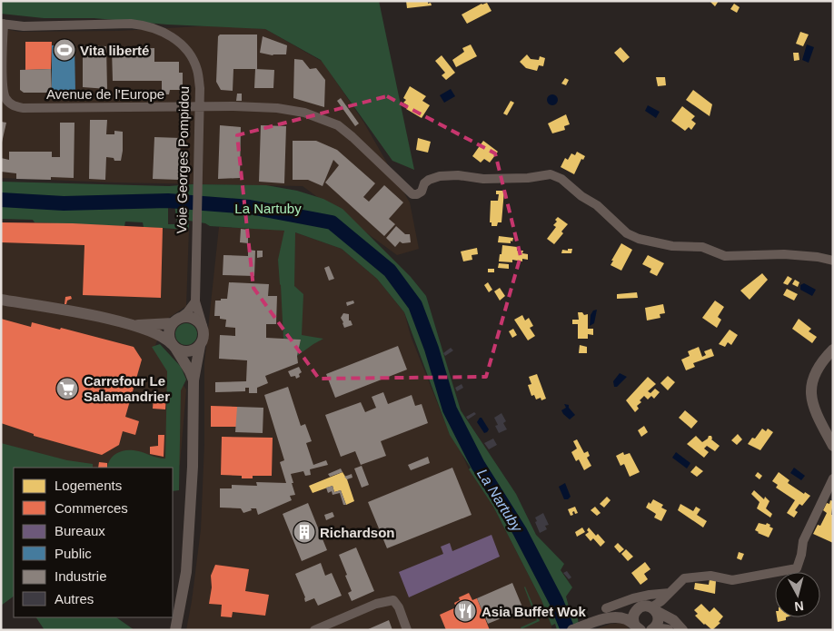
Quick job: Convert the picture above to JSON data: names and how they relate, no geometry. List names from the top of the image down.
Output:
{
  "streets": {
    "street": ["Avenue de l'Europe", "Voie Georges Pompidou"]
  },
  "crossings": [
    ["Avenue de l'Europe", "Voie Georges Pompidou"]
  ],
  "water": ["La Nartuby"],
  "parks": ["La Nartuby"],
  "places": {
    "sports": ["Vita liberté"],
    "supermarket": ["Carrefour Le Salamandrier"],
    "building": ["Richardson"],
    "restaurant": ["Asia Buffet Wok"]
  },
  "legend": [
    "Logements",
    "Commerces",
    "Bureaux",
    "Public",
    "Industrie",
    "Autres"
  ],
  "north": "bottom"
}
